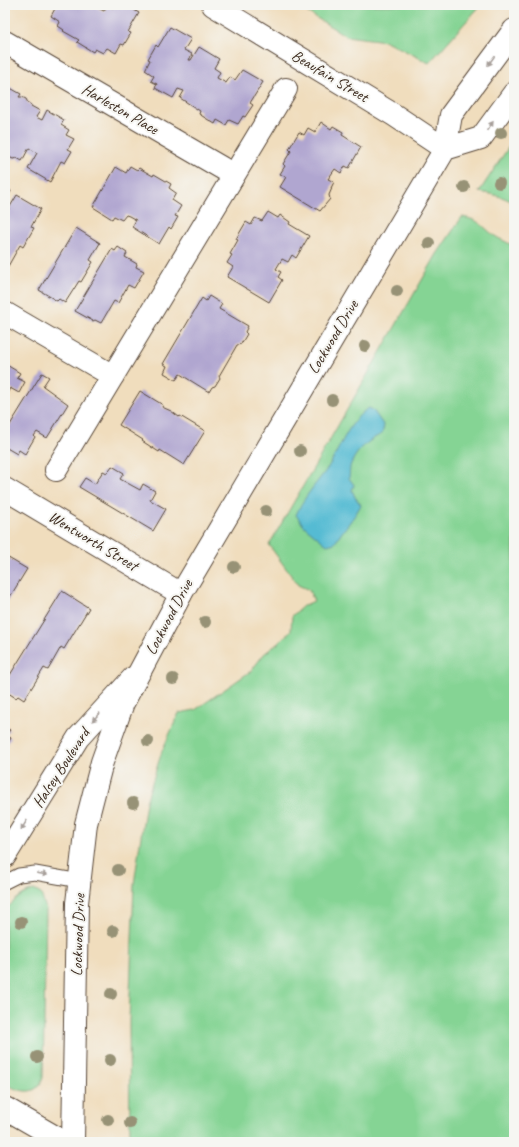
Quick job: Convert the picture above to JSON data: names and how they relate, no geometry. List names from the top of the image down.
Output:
{
  "streets": {
    "street": [
      "Beaufain Street",
      "Harleston Place",
      "Lockwood Drive",
      "Wentworth Street",
      "Halsey Boulevard"
    ]
  },
  "crossings": [
    ["Beaufain Street", "Lockwood Drive"],
    ["Lockwood Drive", "Wentworth Street"],
    ["Lockwood Drive", "Halsey Boulevard"]
  ],
  "one_way": ["Halsey Boulevard"]
}
